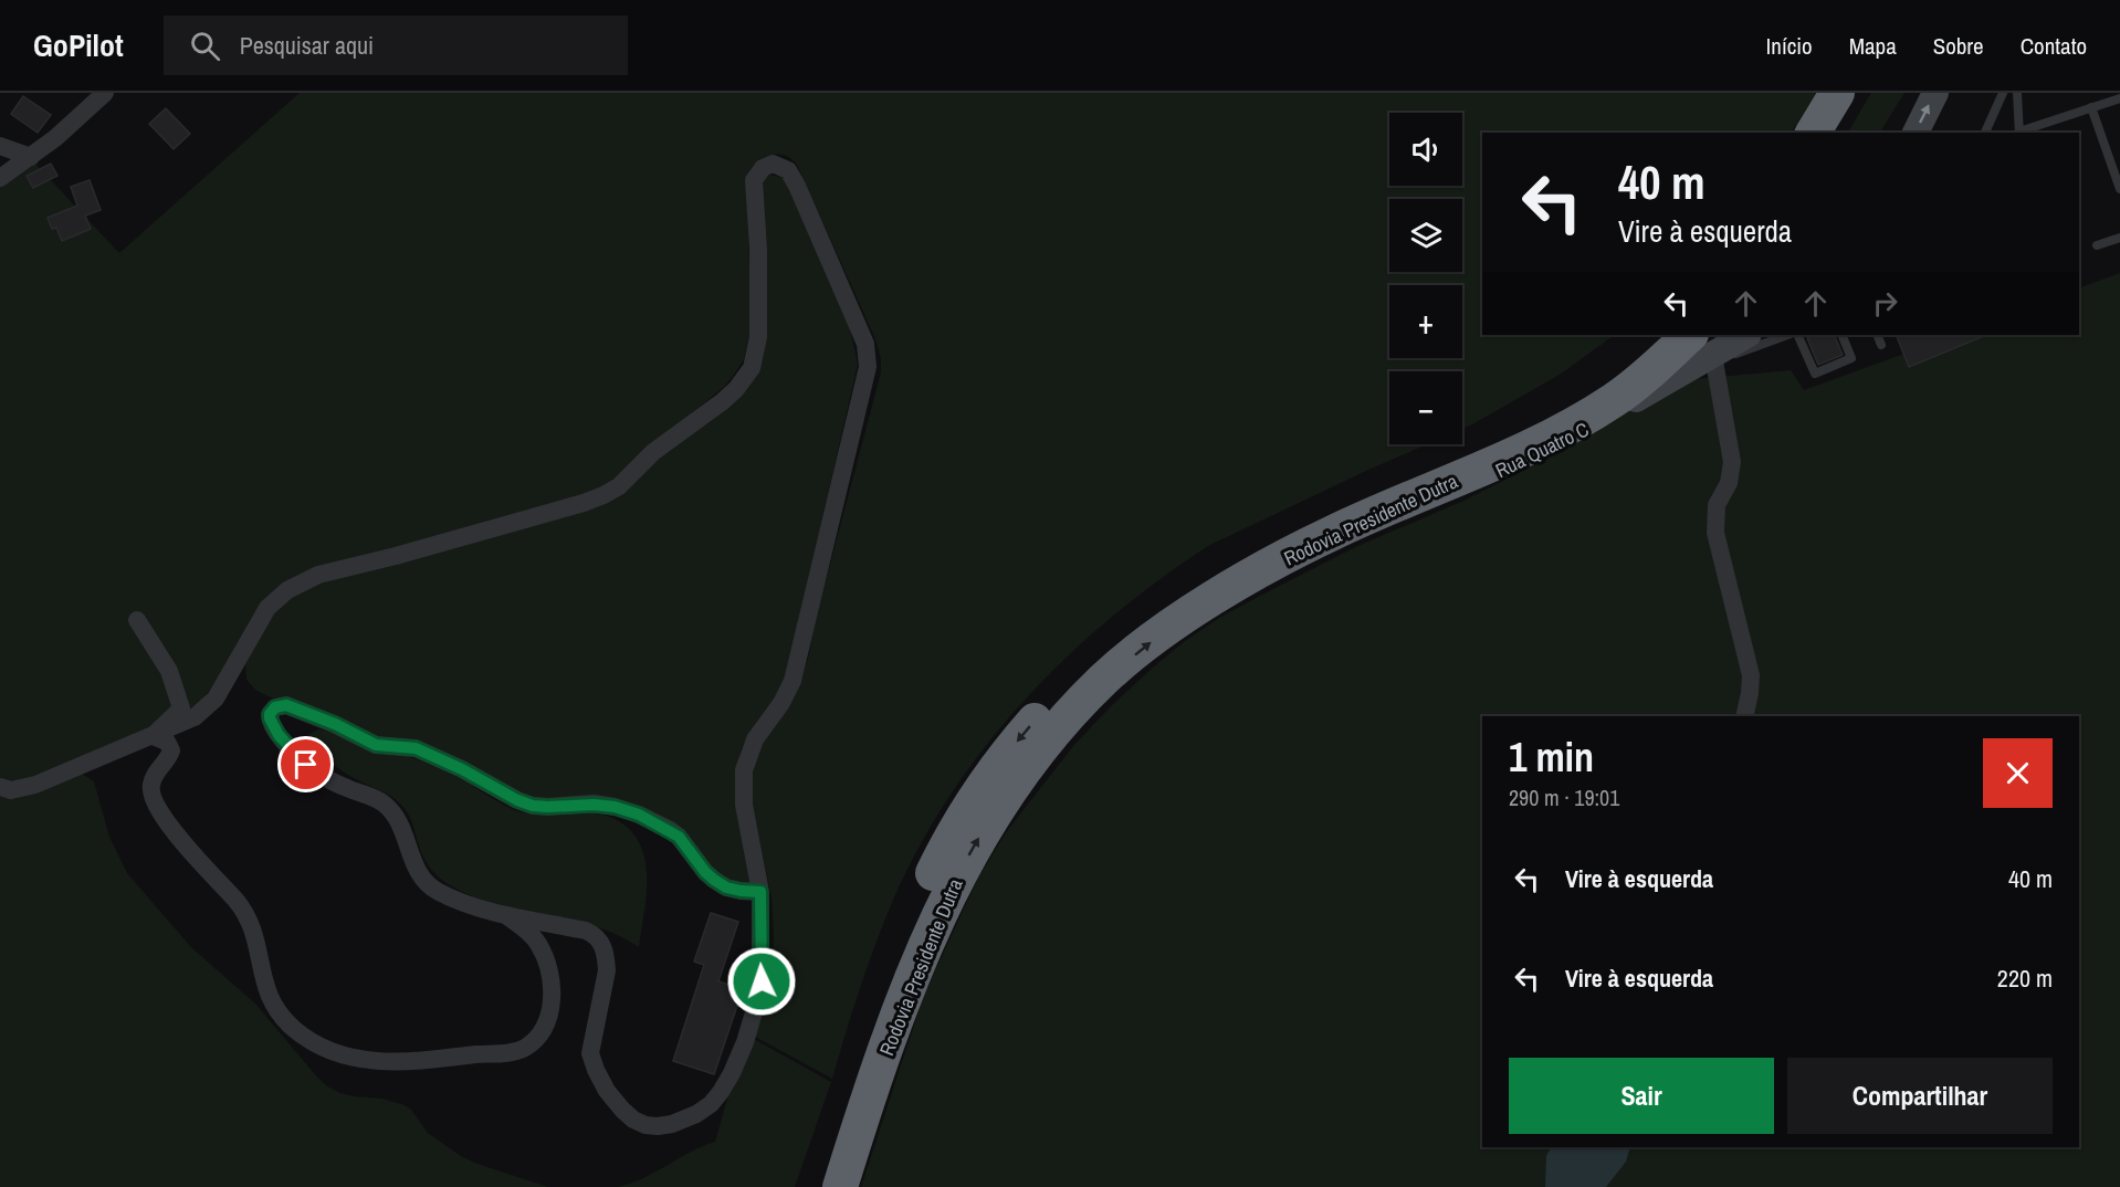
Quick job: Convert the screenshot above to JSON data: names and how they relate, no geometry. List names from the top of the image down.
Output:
{
  "streets": {
    "highway": ["Rodovia Presidente Dutra"],
    "street": ["Rua Quatro C"]
  },
  "crossings": [
    ["Rua Quatro C", "Rodovia Presidente Dutra"]
  ],
  "page": {
    "header": "GoPilot",
    "search": "Pesquisar aqui",
    "nav": [
      "Início",
      "Mapa",
      "Sobre",
      "Contato"
    ],
    "map_buttons": ["+", "−"],
    "turn": ["40 m", "Vire à esquerda"],
    "heading": ["1 min", "290 m · 19:01"],
    "list": [
      {
        "name": "Vire à esquerda",
        "value": "40 m"
      },
      {
        "name": "Vire à esquerda",
        "value": "220 m"
      }
    ],
    "buttons": ["Sair", "Compartilhar"]
  }
}
